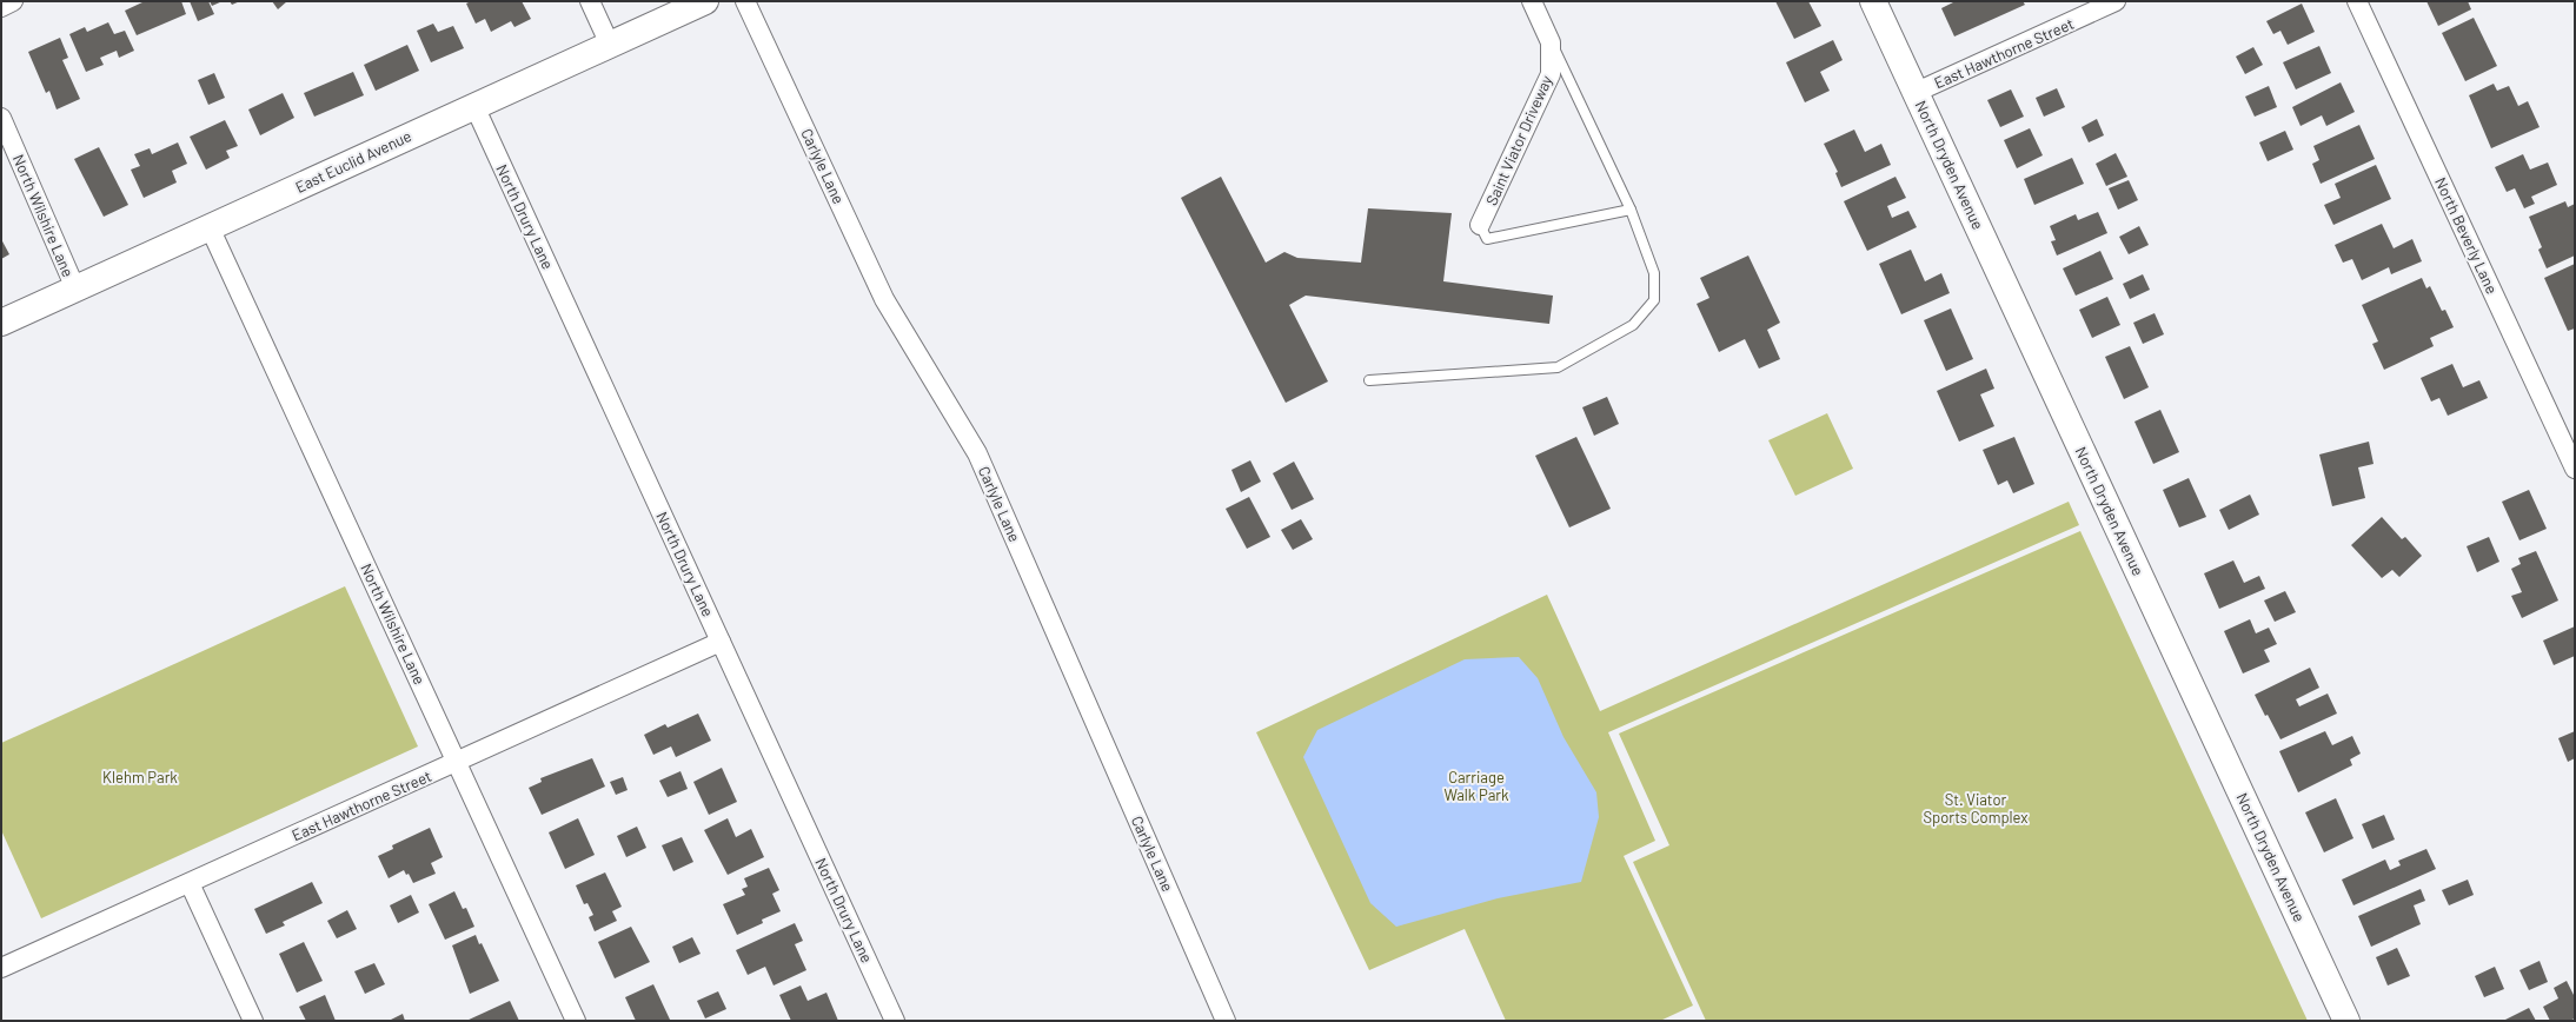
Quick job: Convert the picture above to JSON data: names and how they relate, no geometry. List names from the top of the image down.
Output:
{
  "streets": {
    "street": [
      "East Hawthorne Street",
      "Saint Viator Driveway",
      "East Euclid Avenue",
      "North Dryden Avenue",
      "Carlyle Lane",
      "North Wilshire Lane",
      "North Drury Lane",
      "North Beverly Lane"
    ]
  },
  "crossings": [
    ["East Hawthorne Street", "North Dryden Avenue"],
    ["East Hawthorne Street", "North Wilshire Lane"],
    ["East Hawthorne Street", "North Drury Lane"],
    ["East Euclid Avenue", "North Wilshire Lane"],
    ["East Euclid Avenue", "North Drury Lane"]
  ],
  "parks": ["Klehm Park", "Carriage Walk Park", "St. Viator Sports Complex"]
}
